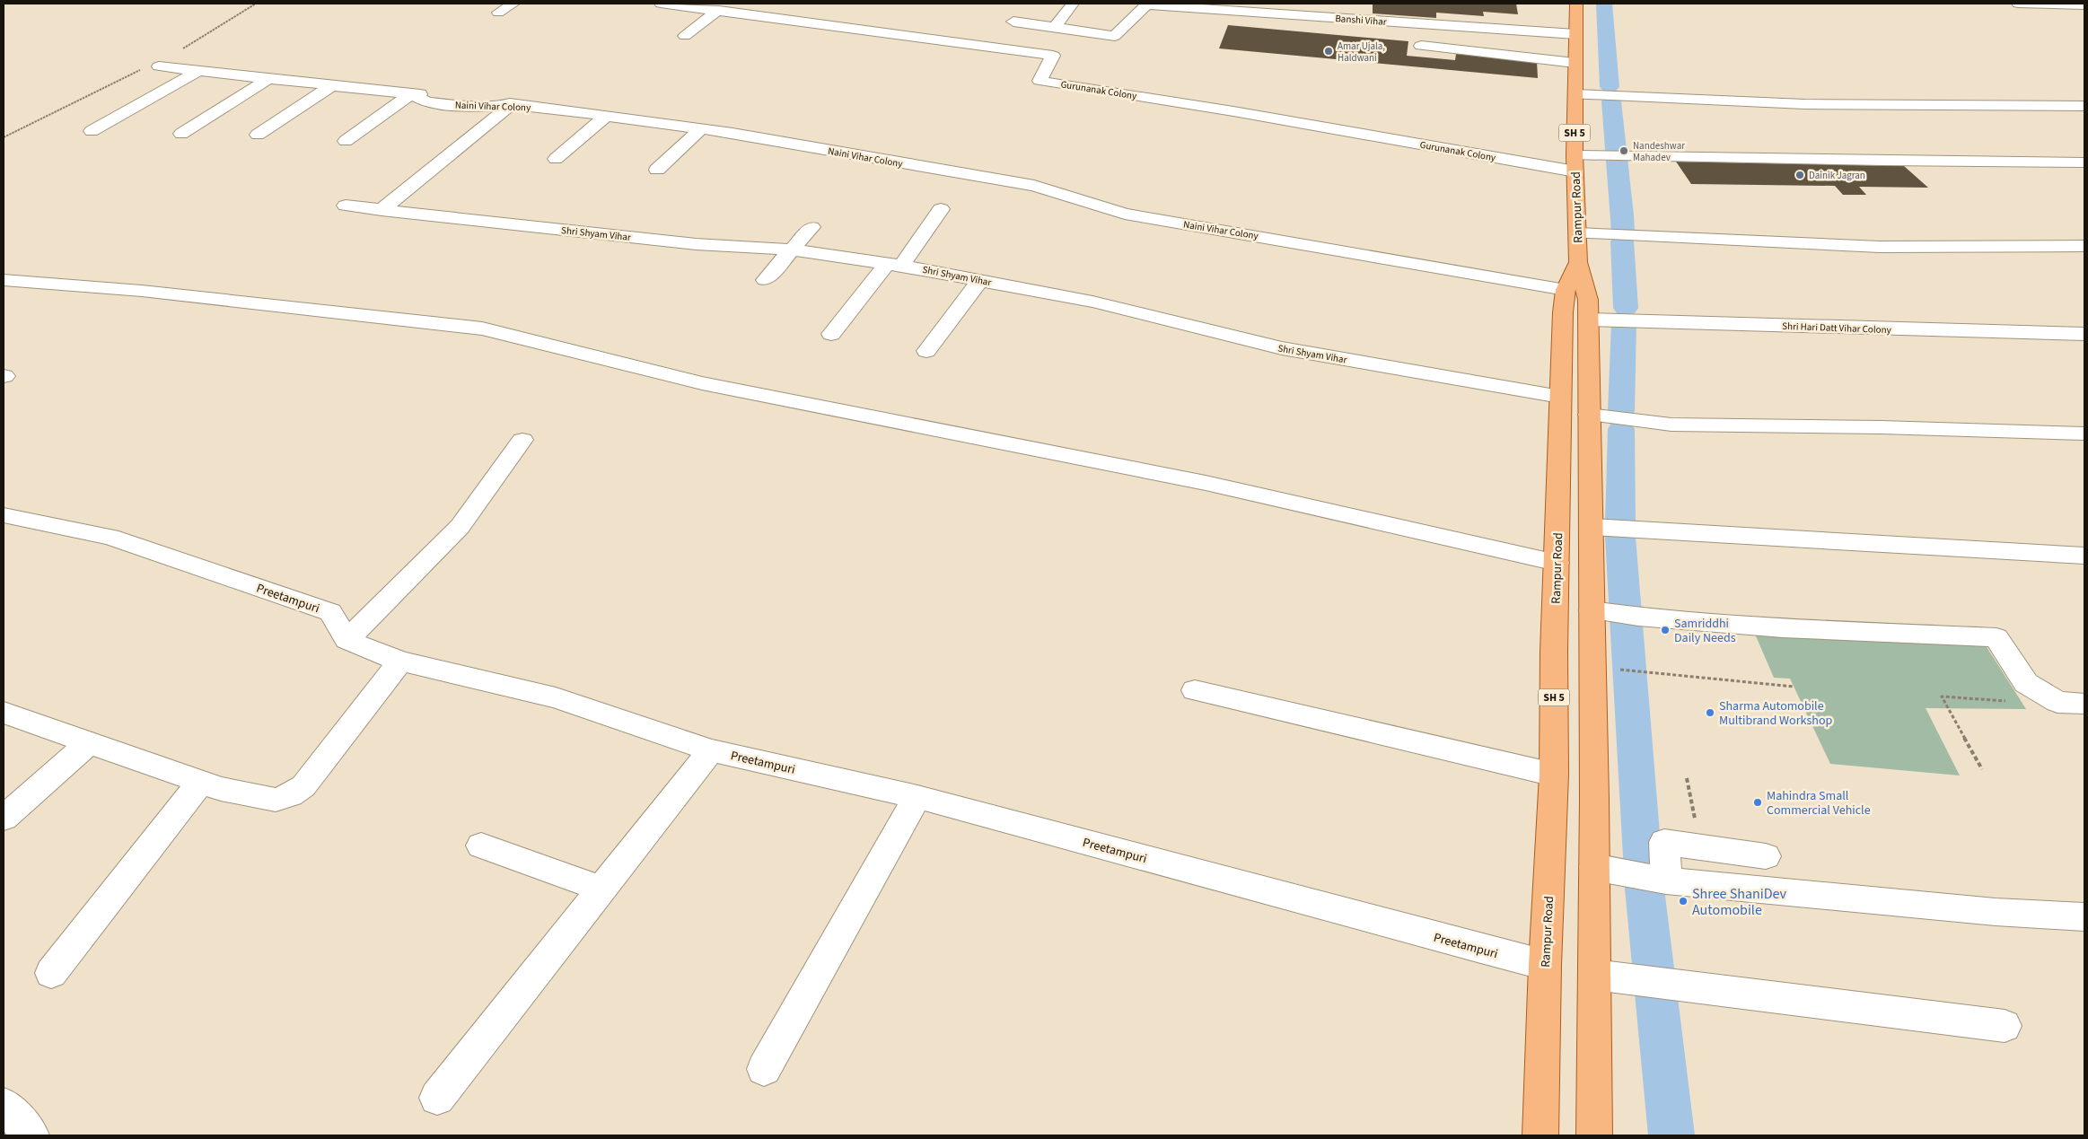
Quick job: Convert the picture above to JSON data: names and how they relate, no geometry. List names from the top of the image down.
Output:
{
  "streets": {
    "main road": ["SH 5", "Rampur Road"],
    "street": [
      "Banshi Vihar",
      "Gurunanak Colony",
      "Naini Vihar Colony",
      "Shri Shyam Vihar",
      "Shri Hari Datt Vihar Colony",
      "Preetampuri"
    ]
  },
  "crossings": [
    ["Banshi Vihar", "Rampur Road"],
    ["Gurunanak Colony", "Rampur Road"],
    ["Naini Vihar Colony", "Rampur Road"],
    ["Rampur Road", "Shri Shyam Vihar"],
    ["Rampur Road", "Preetampuri"]
  ],
  "places": [
    "Amar Ujala, Haldwani",
    "Nandeshwar Mahadev",
    "Dainik Jagran",
    "Samriddhi Daily Needs",
    "Sharma Automobile Multibrand Workshop",
    "Mahindra Small Commercial Vehicle",
    "Shree ShaniDev Automobile"
  ]
}
